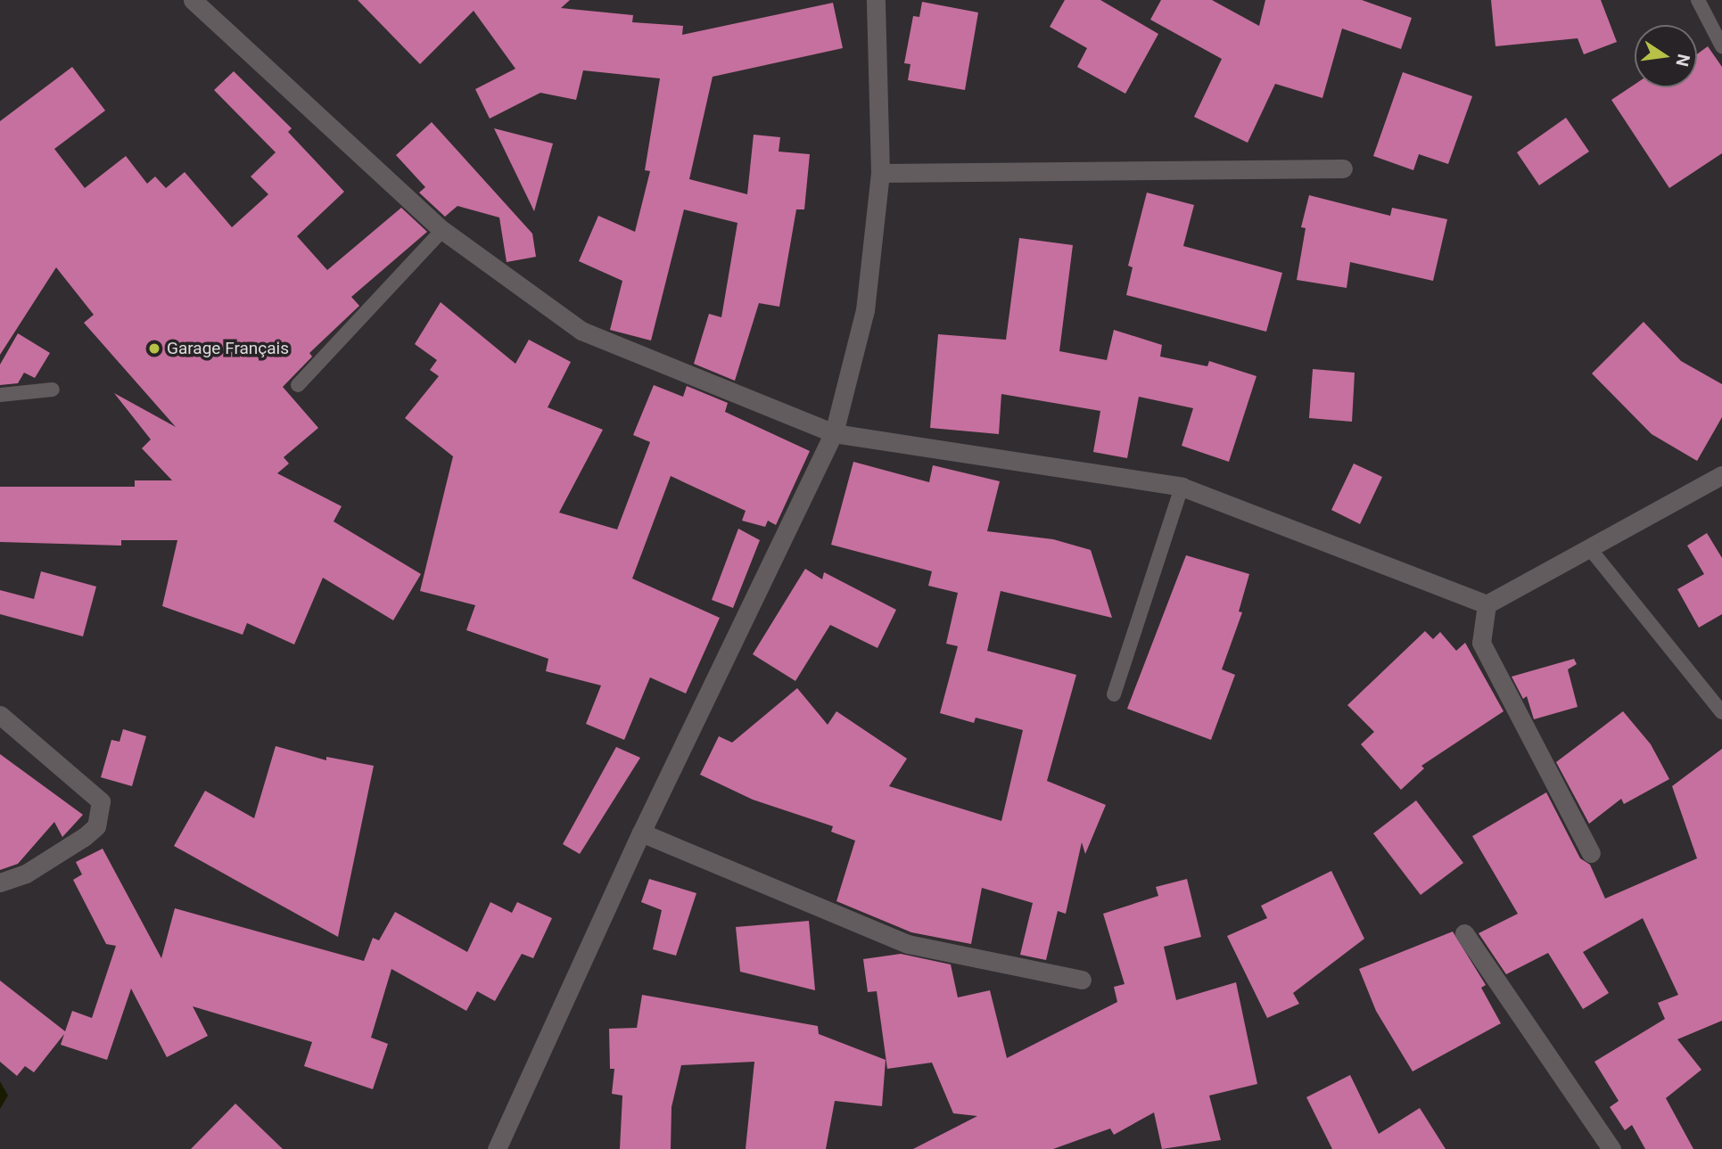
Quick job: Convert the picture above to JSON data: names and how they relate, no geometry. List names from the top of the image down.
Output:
{
  "places": ["Garage Français"],
  "north": "right"
}
